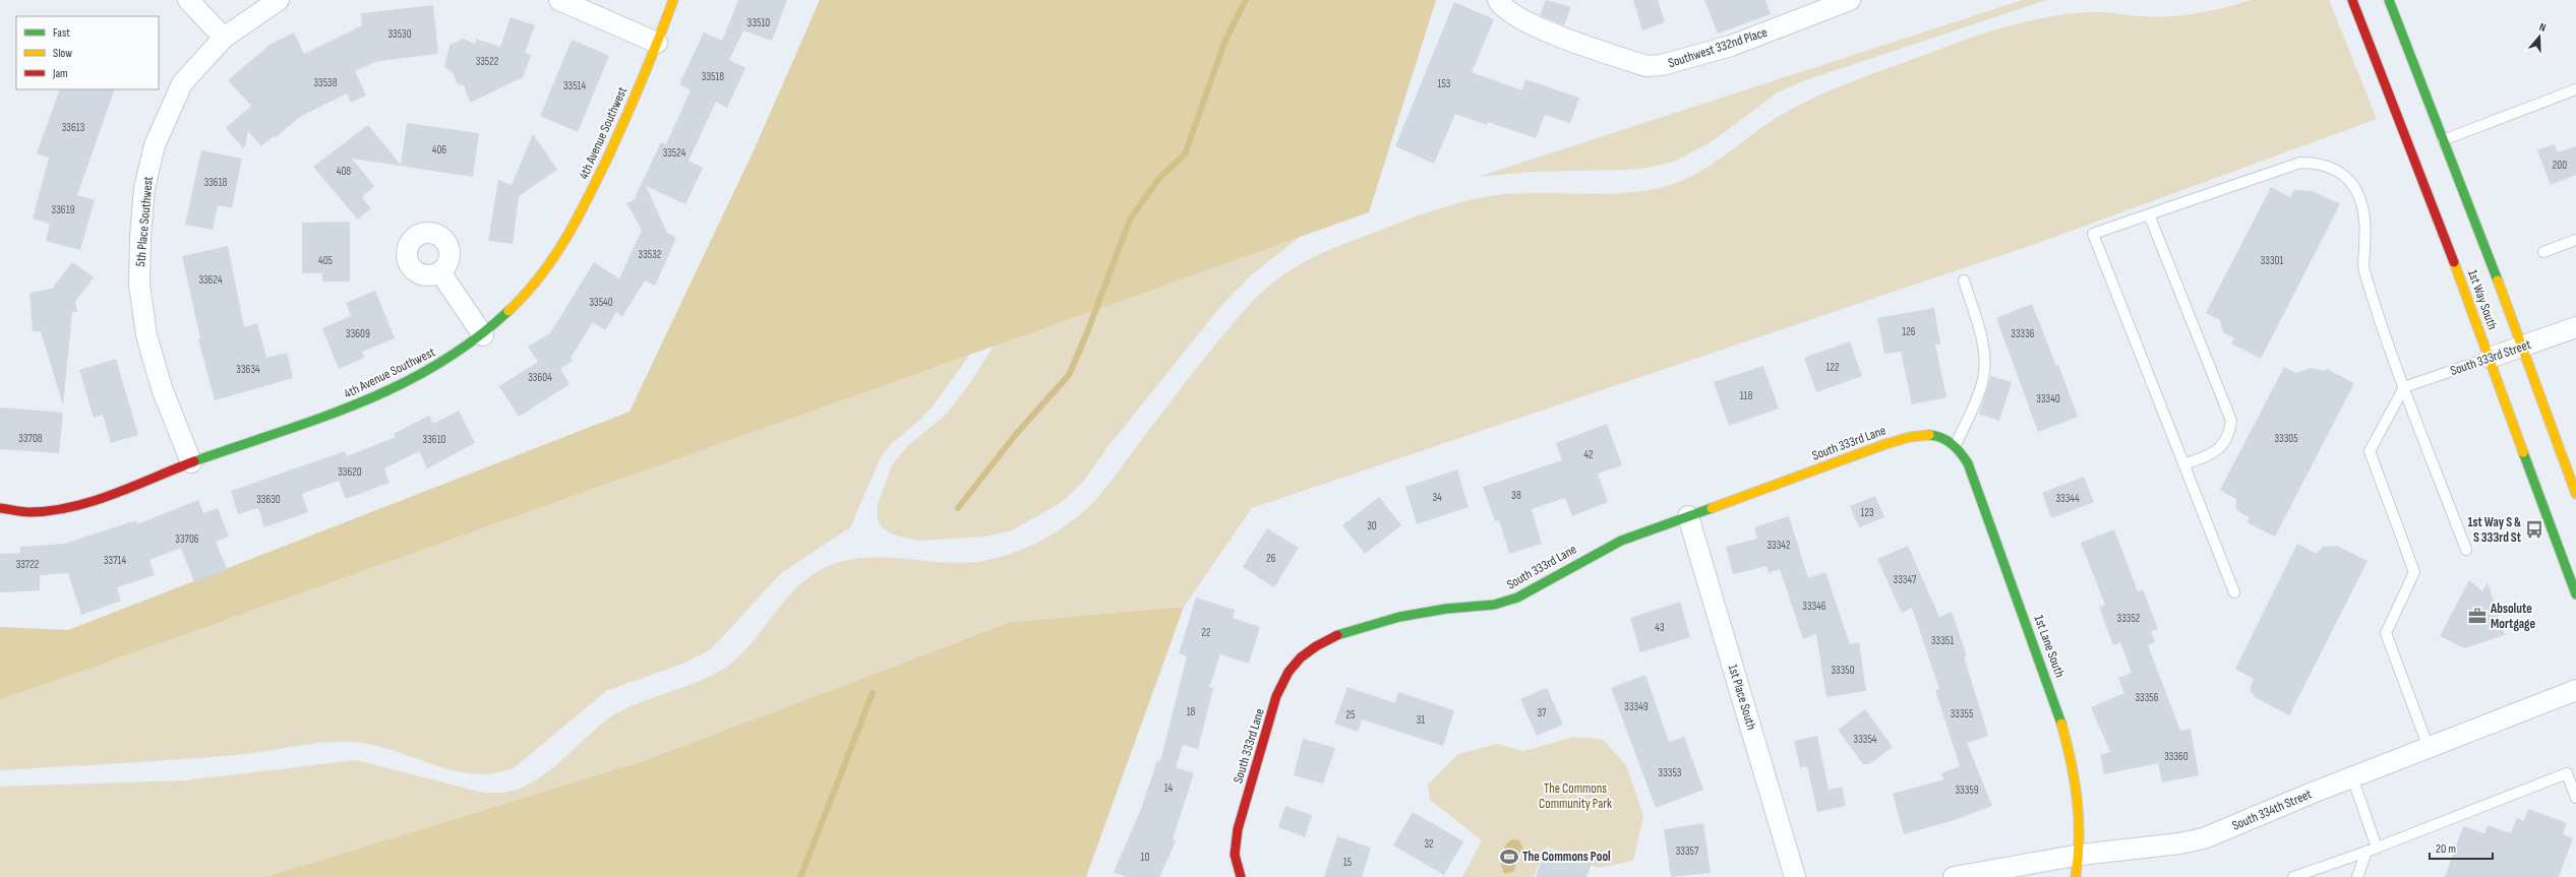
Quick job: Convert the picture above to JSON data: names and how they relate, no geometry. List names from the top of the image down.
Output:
{
  "streets": {
    "street": [
      "Southwest 332nd Place",
      "4th Avenue Southwest",
      "5th Place Southwest",
      "1st Way South",
      "South 333rd Street",
      "South 333rd Lane",
      "1st Lane South",
      "1st Place South",
      "South 334th Street"
    ]
  },
  "crossings": [
    ["4th Avenue Southwest", "5th Place Southwest"],
    ["1st Way South", "South 333rd Street"],
    ["South 333rd Lane", "1st Lane South"],
    ["South 333rd Lane", "1st Place South"],
    ["1st Lane South", "South 334th Street"]
  ],
  "parks": ["The Commons Community Park"],
  "places": {
    "bus stop": ["1st Way S & S 333rd St"],
    "office": ["Absolute Mortgage"],
    "sports": ["The Commons Pool"]
  },
  "house_numbers": [
    "33510",
    "33530",
    "33522",
    "33518",
    "33538",
    "153",
    "33514",
    "33613",
    "406",
    "33524",
    "200",
    "408",
    "33618",
    "33619",
    "33532",
    "405",
    "33301",
    "33624",
    "33540",
    "126",
    "33609",
    "33336",
    "122",
    "33634",
    "33604",
    "118",
    "33340",
    "33708",
    "33305",
    "33610",
    "42",
    "33620",
    "38",
    "34",
    "33344",
    "33630",
    "123",
    "30",
    "33706",
    "33342",
    "26",
    "33714",
    "33722",
    "33347",
    "33346",
    "33352",
    "43",
    "22",
    "33351",
    "33350",
    "33356",
    "33349",
    "18",
    "37",
    "33355",
    "25",
    "31",
    "33354",
    "33360",
    "33353",
    "14",
    "33359",
    "32",
    "33357",
    "10",
    "15"
  ],
  "legend": ["Fast", "Slow", "Jam"],
  "scale_bar": "20 m",
  "north": "top"
}
